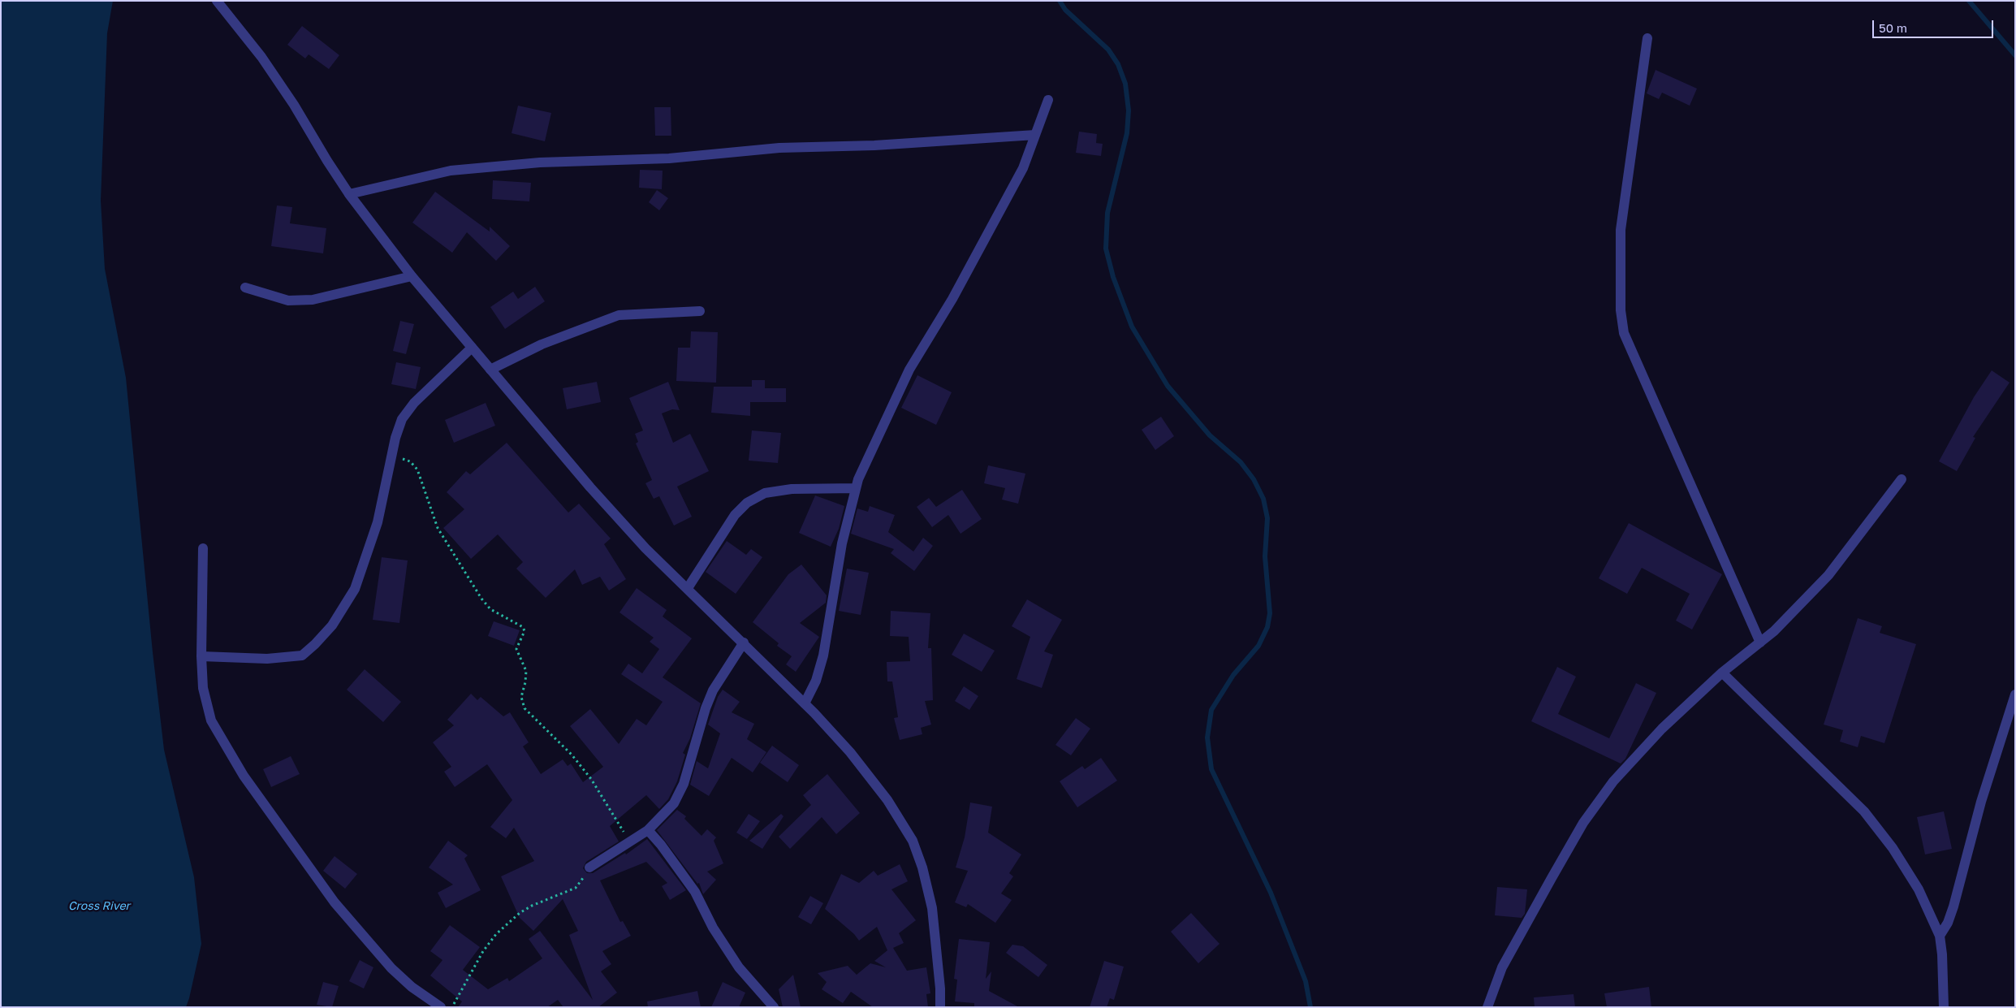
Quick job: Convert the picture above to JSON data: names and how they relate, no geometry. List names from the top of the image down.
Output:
{
  "water": ["Cross River"],
  "scale_bar": "50 m"
}
